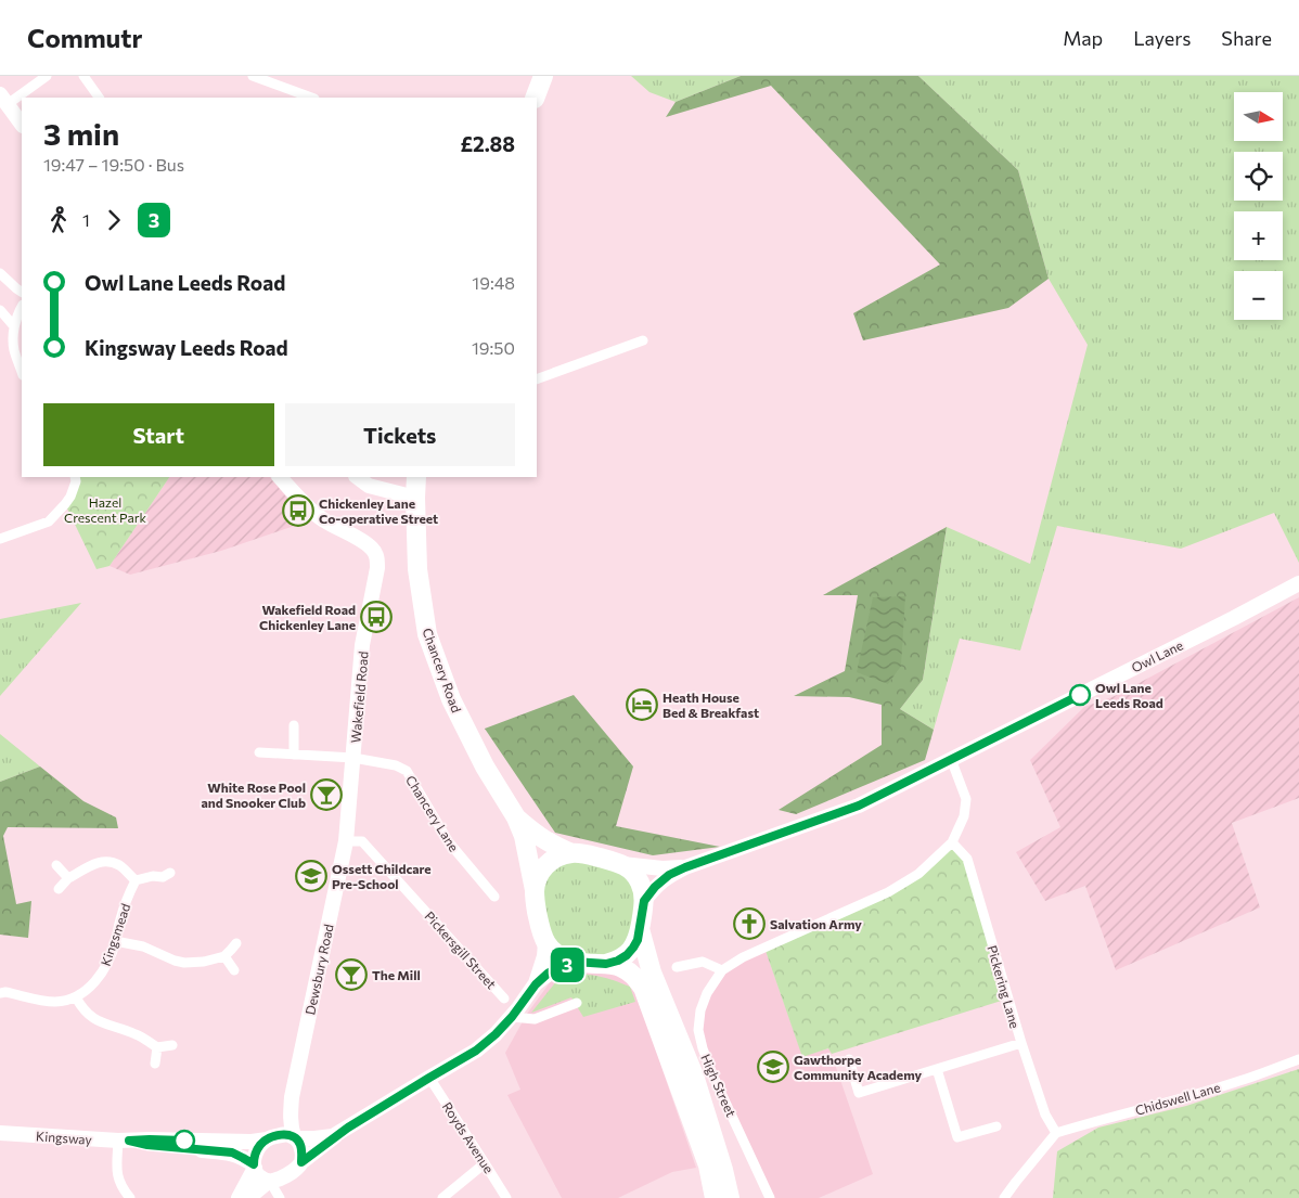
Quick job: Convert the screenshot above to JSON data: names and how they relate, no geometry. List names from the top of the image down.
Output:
{
  "streets": {
    "highway": ["Chancery Road"],
    "main road": [
      "Owl Lane",
      "Wakefield Road",
      "Dewsbury Road",
      "Kingsway"
    ],
    "street": [
      "Chancery Lane",
      "Kingsmead",
      "Pickersgill Street",
      "Pickering Lane",
      "High Street",
      "Chidswell Lane",
      "Royds Avenue"
    ]
  },
  "crossings": [
    ["Owl Lane", "Chancery Road"],
    ["Wakefield Road", "Chancery Lane"],
    ["Wakefield Road", "Pickersgill Street"],
    ["Wakefield Road", "Dewsbury Road"],
    ["Pickersgill Street", "Dewsbury Road"],
    ["Dewsbury Road", "Kingsway"],
    ["Pickering Lane", "Chidswell Lane"]
  ],
  "parks": ["Hazel Crescent Park"],
  "places": {
    "bus stop": ["Chickenley Lane Co-operative Street", "Wakefield Road Chickenley Lane"],
    "other": ["Owl Lane Leeds Road"],
    "hotel": ["Heath House Bed & Breakfast"],
    "bar": ["White Rose Pool and Snooker Club", "The Mill"],
    "school or university": ["Ossett Childcare Pre-School", "Gawthorpe Community Academy"],
    "church": ["Salvation Army"]
  },
  "lines": ["bus line 3"],
  "north": "right",
  "page": {
    "header": "Commutr",
    "nav": ["Map", "Layers", "Share"],
    "on_map": "3",
    "map_buttons": ["+", "−"],
    "heading": ["3 min", "19:47 – 19:50 · Bus", "£2.88"],
    "legs": ["1", "3"],
    "list": [
      {
        "name": "Owl Lane Leeds Road",
        "value": "19:48"
      },
      {
        "name": "Kingsway Leeds Road",
        "value": "19:50"
      }
    ],
    "buttons": ["Start", "Tickets"]
  }
}
